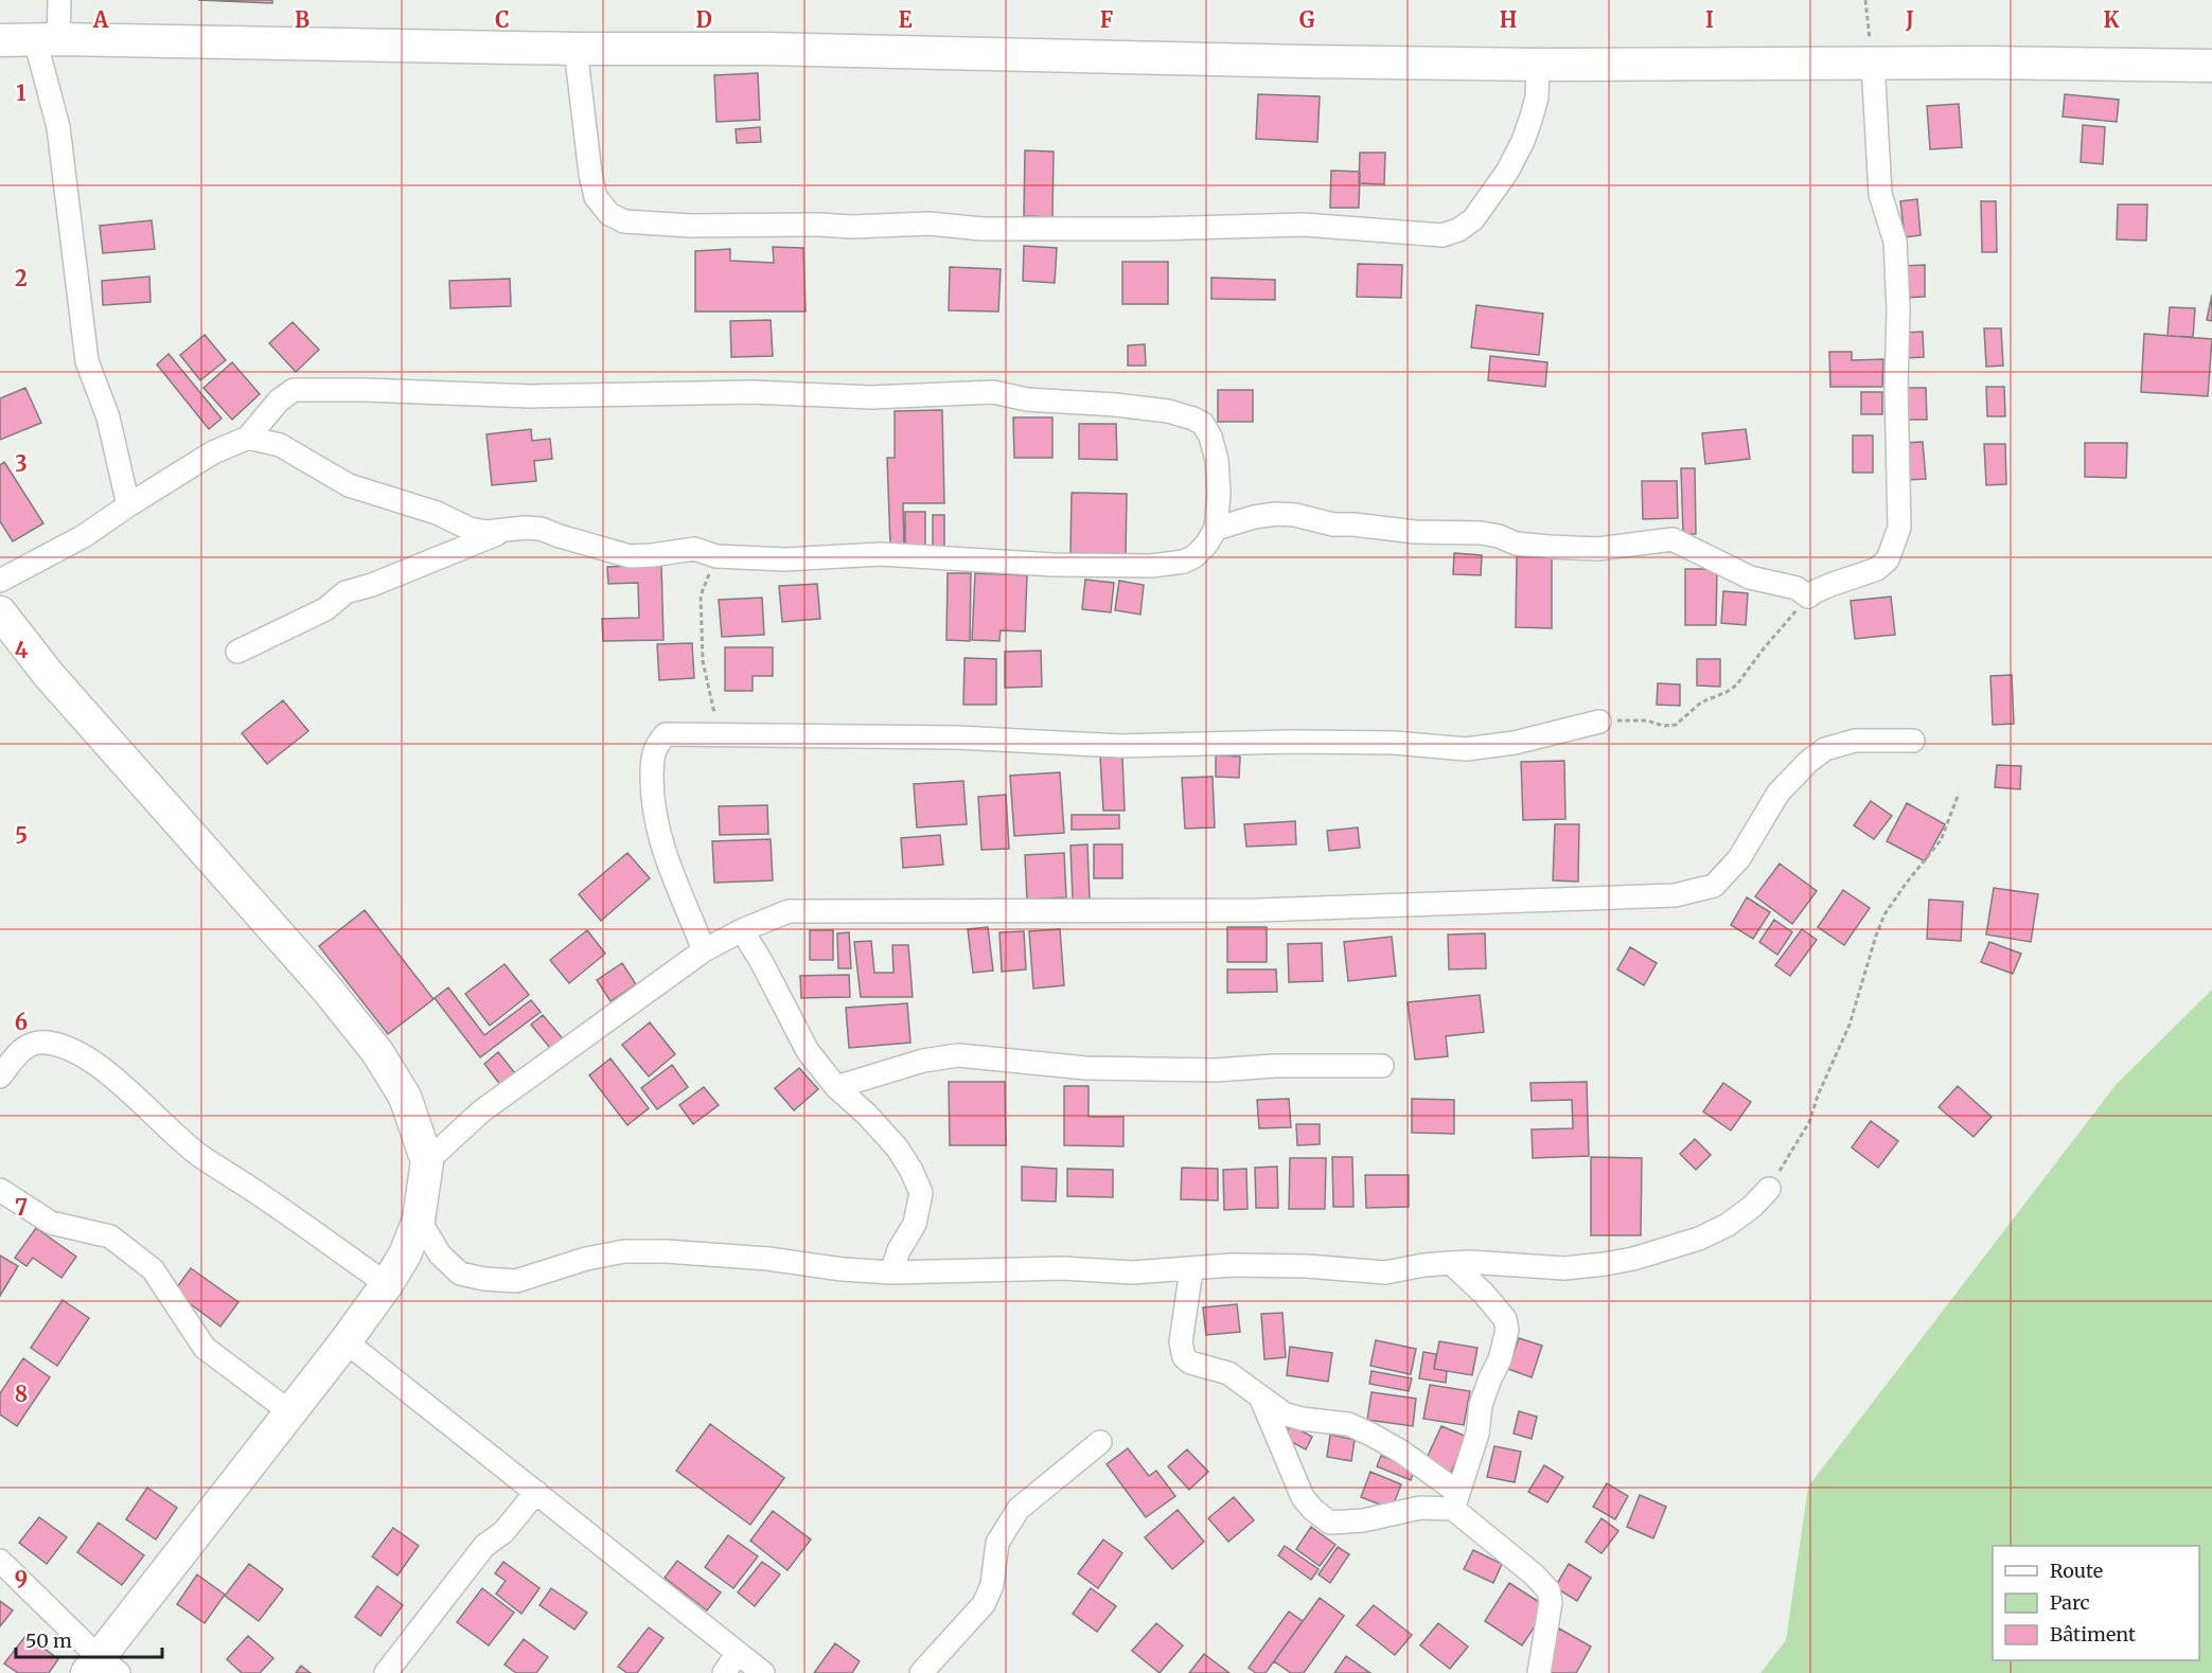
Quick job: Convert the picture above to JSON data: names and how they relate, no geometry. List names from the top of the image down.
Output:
{
  "legend": ["Route", "Parc", "Bâtiment"],
  "scale_bar": "50 m",
  "grid": {
    "columns": [
      "A",
      "B",
      "C",
      "D",
      "E",
      "F",
      "G",
      "H",
      "I",
      "J",
      "K"
    ],
    "rows": [
      "1",
      "2",
      "3",
      "4",
      "5",
      "6",
      "7",
      "8",
      "9"
    ]
  }
}
